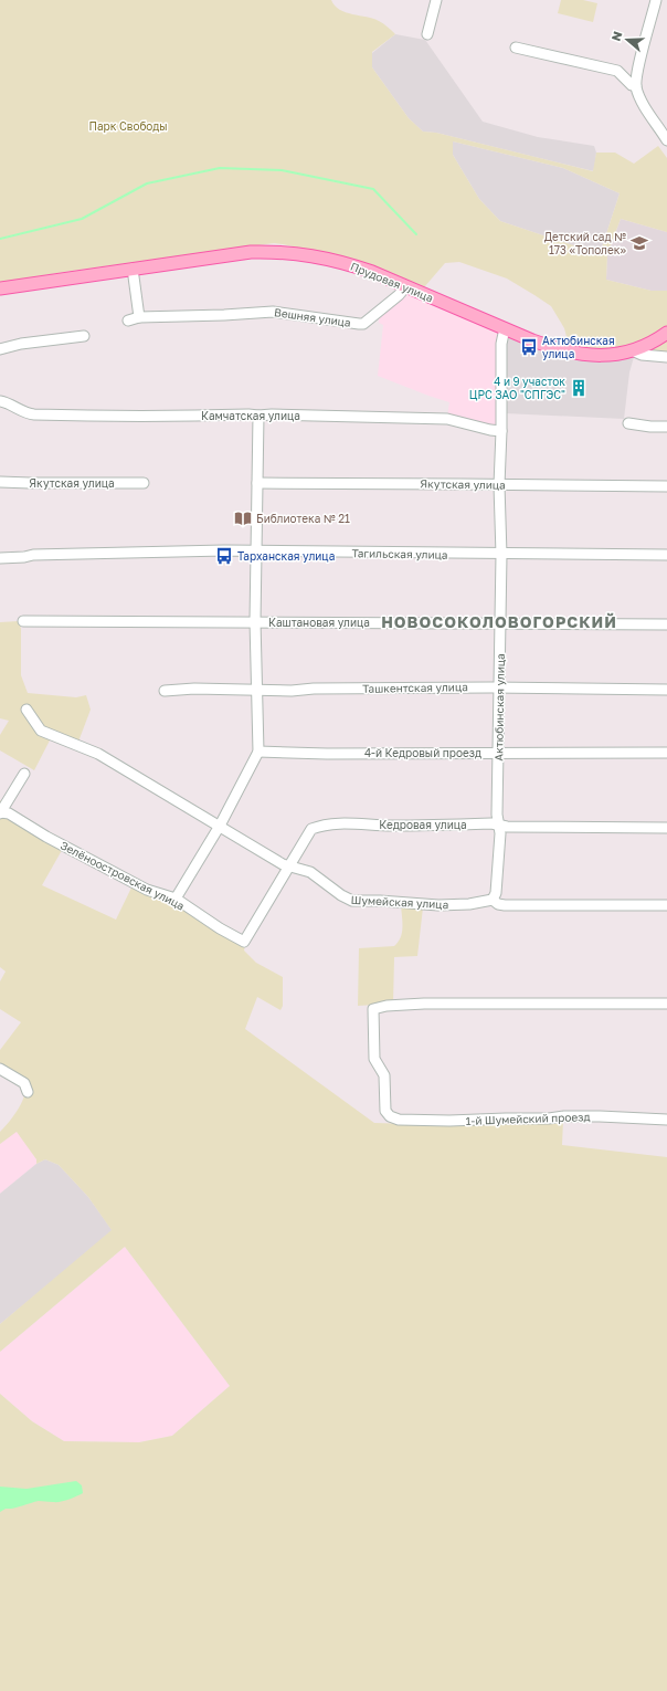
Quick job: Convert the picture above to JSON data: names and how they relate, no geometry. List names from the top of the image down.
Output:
{
  "streets": {
    "main road": ["Прудовая улица"],
    "street": [
      "Вешняя улица",
      "Камчатская улица",
      "Якутская улица",
      "Тагильская улица",
      "Каштановая улица",
      "Ташкентская улица",
      "Актюбинская улица",
      "4-й Кедровый проезд",
      "Кедровая улица",
      "Зелёноостровская улица",
      "Шумейская улица",
      "1-й Шумейский проезд"
    ]
  },
  "crossings": [
    ["Прудовая улица", "Вешняя улица"],
    ["Прудовая улица", "Актюбинская улица"],
    ["Камчатская улица", "Актюбинская улица"],
    ["Якутская улица", "Актюбинская улица"],
    ["Тагильская улица", "Актюбинская улица"],
    ["Каштановая улица", "Актюбинская улица"],
    ["Ташкентская улица", "Актюбинская улица"],
    ["Актюбинская улица", "4-й Кедровый проезд"],
    ["Актюбинская улица", "Кедровая улица"],
    ["Актюбинская улица", "Шумейская улица"],
    ["Кедровая улица", "Зелёноостровская улица"],
    ["Кедровая улица", "Шумейская улица"]
  ],
  "districts": ["НОВОСОКОЛОВОГОРСКИЙ"],
  "parks": ["Парк Свободы"],
  "places": {
    "school or university": ["Детский сад № 173 «Тополек»"],
    "bus stop": ["Актюбинская улица", "Тарханская улица"],
    "building": ["4 и 9 участок ЦРС ЗАО \"СПГЭС\""],
    "library": ["Библиотека № 21"]
  },
  "north": "left"
}
